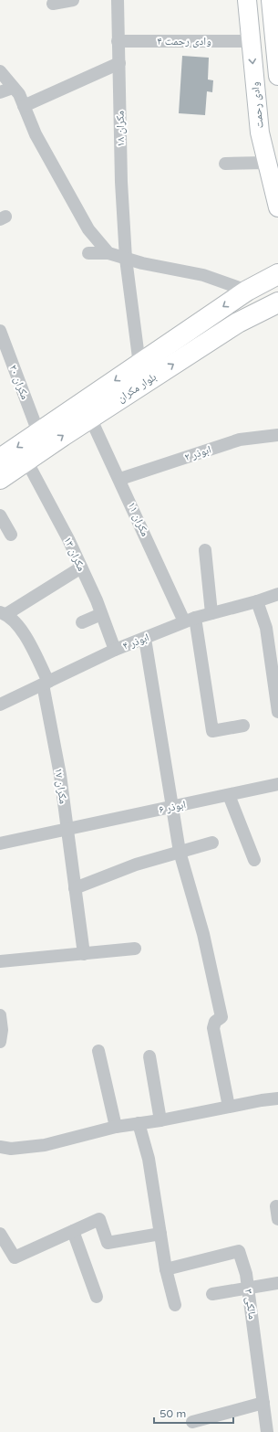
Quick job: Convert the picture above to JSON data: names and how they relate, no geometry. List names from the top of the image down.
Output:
{
  "streets": {
    "main road": ["بلوار مکران"],
    "street": [
      "وادی رحمت ۴",
      "وادی رحمت",
      "مکران ۱۸",
      "مکران ۲۰",
      "ابوذر ۲",
      "مکران ۱۱",
      "مکران ۱۳",
      "ابوذر ۴",
      "مکران ۱۷",
      "ابوذر ۶",
      "مالکی ۳"
    ]
  },
  "crossings": [
    ["وادی رحمت ۴", "وادی رحمت"],
    ["وادی رحمت ۴", "مکران ۱۸"],
    ["بلوار مکران", "مکران ۱۱"],
    ["بلوار مکران", "مکران ۱۳"],
    ["ابوذر ۲", "مکران ۱۱"],
    ["مکران ۱۱", "ابوذر ۴"],
    ["مکران ۱۳", "ابوذر ۴"],
    ["ابوذر ۴", "مکران ۱۷"],
    ["مکران ۱۷", "ابوذر ۶"]
  ],
  "scale_bar": "50 m"
}
